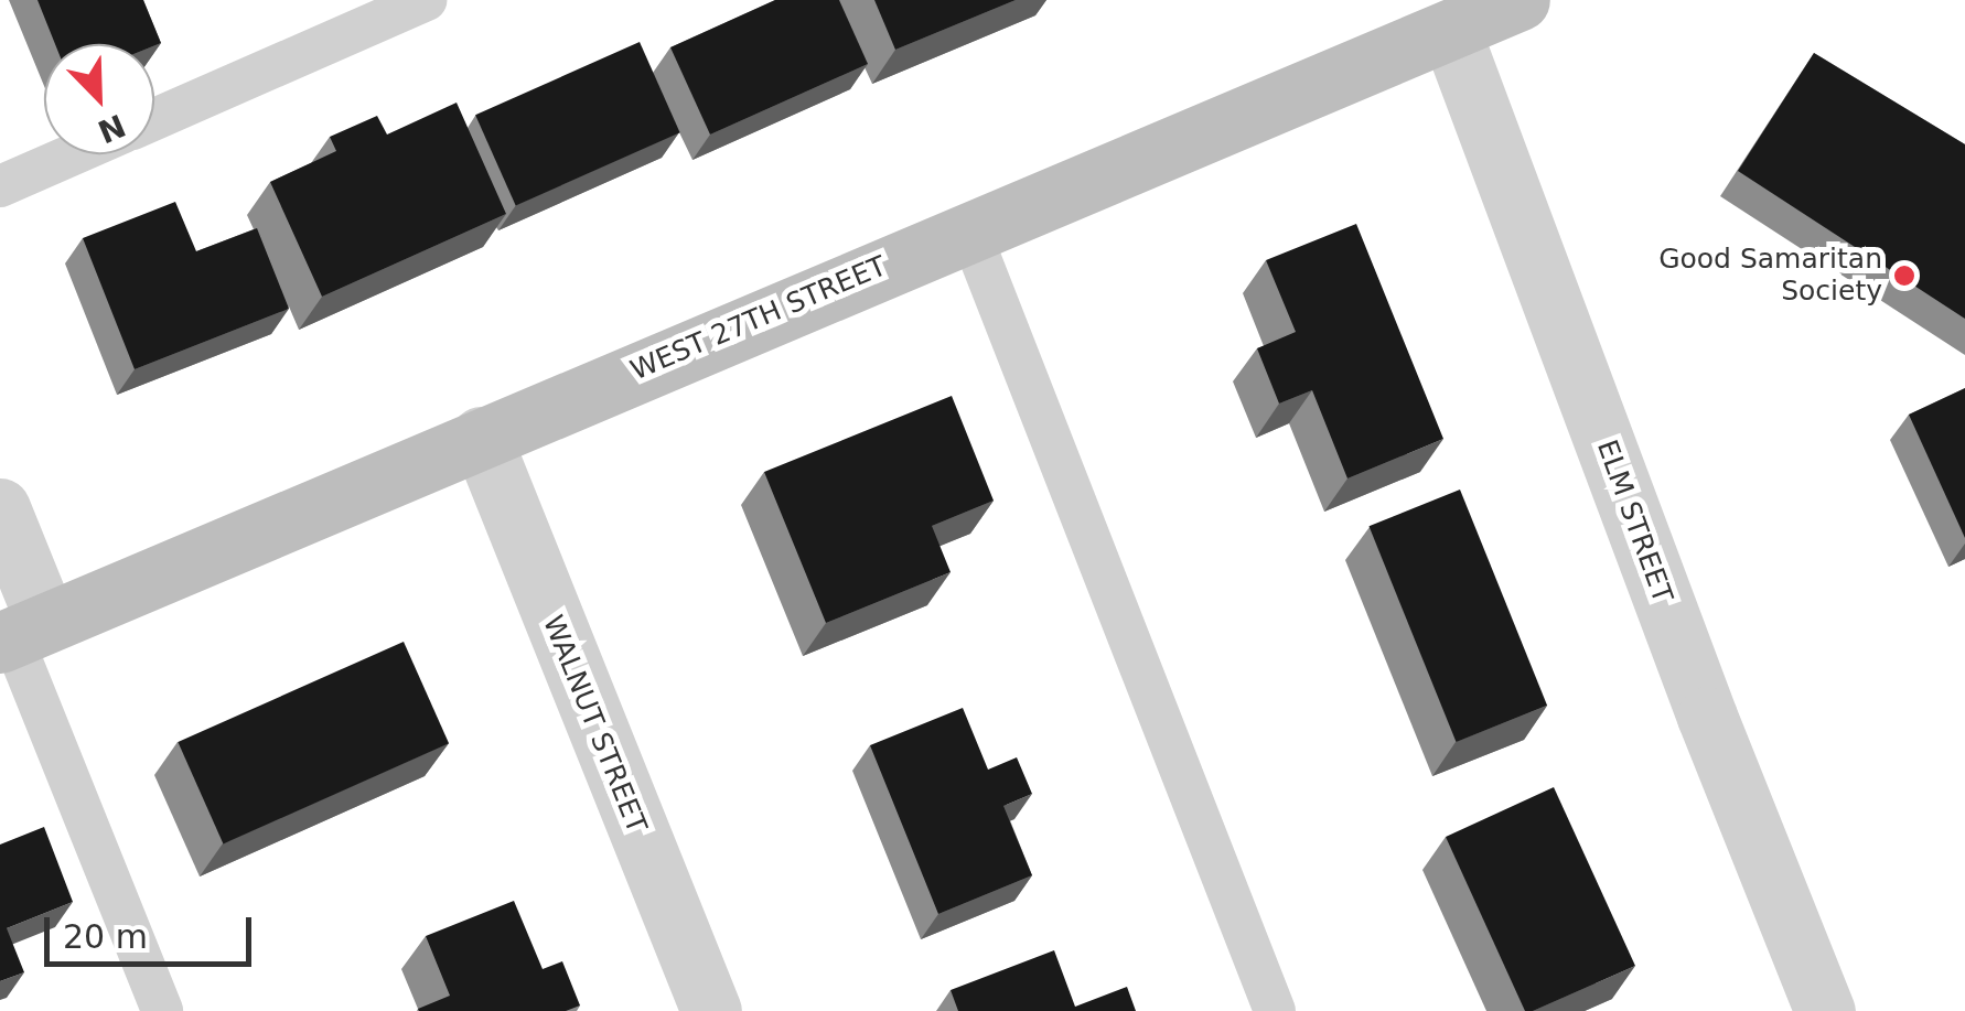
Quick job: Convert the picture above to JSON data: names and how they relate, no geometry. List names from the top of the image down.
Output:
{
  "streets": {
    "main road": ["WEST 27TH STREET"],
    "street": ["ELM STREET", "WALNUT STREET"]
  },
  "crossings": [
    ["WEST 27TH STREET", "ELM STREET"],
    ["WEST 27TH STREET", "WALNUT STREET"]
  ],
  "places": ["Good Samaritan Society"],
  "scale_bar": "20 m",
  "north": "bottom right"
}
